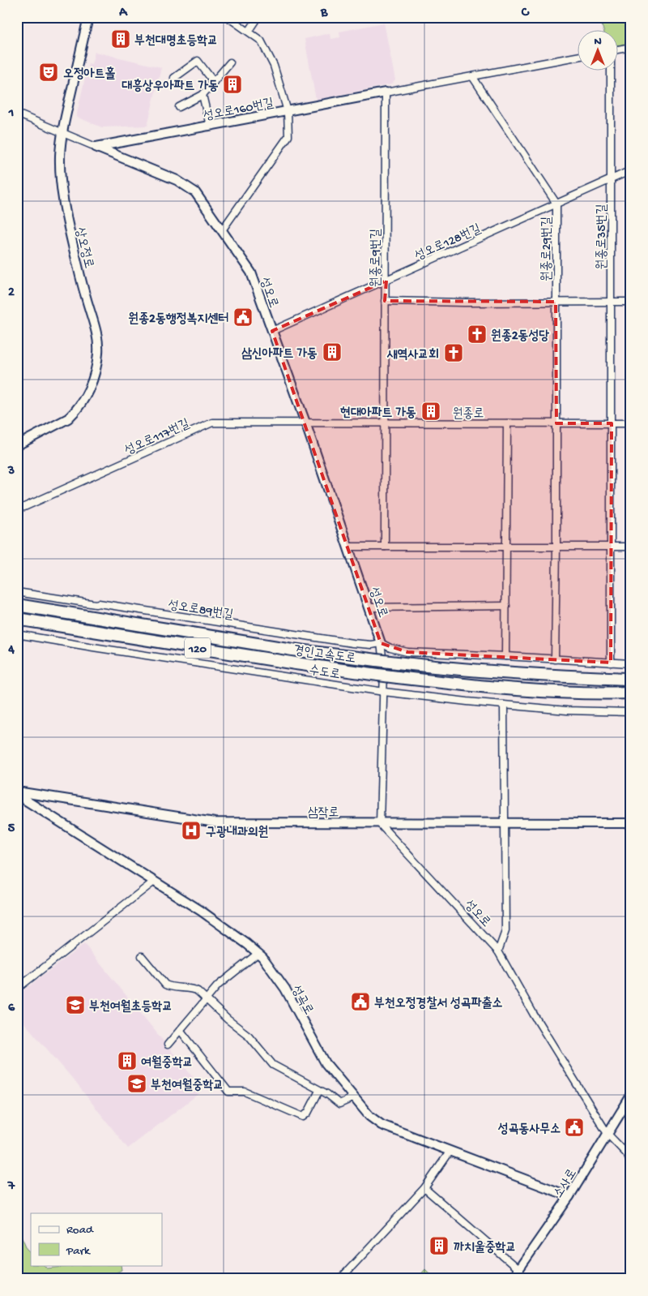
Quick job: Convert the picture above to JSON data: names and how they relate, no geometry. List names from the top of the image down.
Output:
{
  "streets": {
    "highway": ["120", "경인고속도로"],
    "street": [
      "성오로160번길",
      "원종로35번길",
      "성오로128번길",
      "상오정로",
      "원종로29번길",
      "원종로9번길",
      "성오로",
      "원종로",
      "성오로117번길",
      "성오로89번길",
      "수도로",
      "삼작로",
      "성곡로",
      "소사로"
    ]
  },
  "crossings": [
    ["성오로160번길", "원종로9번길"],
    ["성오로160번길", "성오로"],
    ["원종로35번길", "성오로128번길"],
    ["원종로35번길", "원종로"],
    ["성오로128번길", "원종로29번길"],
    ["성오로128번길", "원종로9번길"],
    ["성오로128번길", "성오로"],
    ["상오정로", "성오로"],
    ["원종로29번길", "원종로"],
    ["원종로9번길", "원종로"],
    ["성오로", "원종로"],
    ["성오로", "성오로117번길"],
    ["성오로", "성오로89번길"],
    ["성오로", "수도로"],
    ["성오로", "삼작로"],
    ["성오로", "소사로"],
    ["원종로", "성오로117번길"],
    ["성곡로", "소사로"]
  ],
  "places": {
    "building": [
      "부천대명초등학교",
      "대흥상우아파트 가동",
      "삼신아파트 가동",
      "현대아파트 가동",
      "여월중학교",
      "까치울중학교"
    ],
    "theatre": ["오정아트홀"],
    "public building": ["원종2동행정복지센터", "부천오정경찰서 성곡파출소", "성곡동사무소"],
    "church": ["원종2동성당", "새역사교회"],
    "hospital": ["구광내과의원"],
    "school or university": ["부천여월초등학교", "부천여월중학교"]
  },
  "legend": ["Road", "Park"],
  "north": "top",
  "grid": {
    "columns": ["A", "B", "C"],
    "rows": [
      "1",
      "2",
      "3",
      "4",
      "5",
      "6",
      "7"
    ]
  }
}
